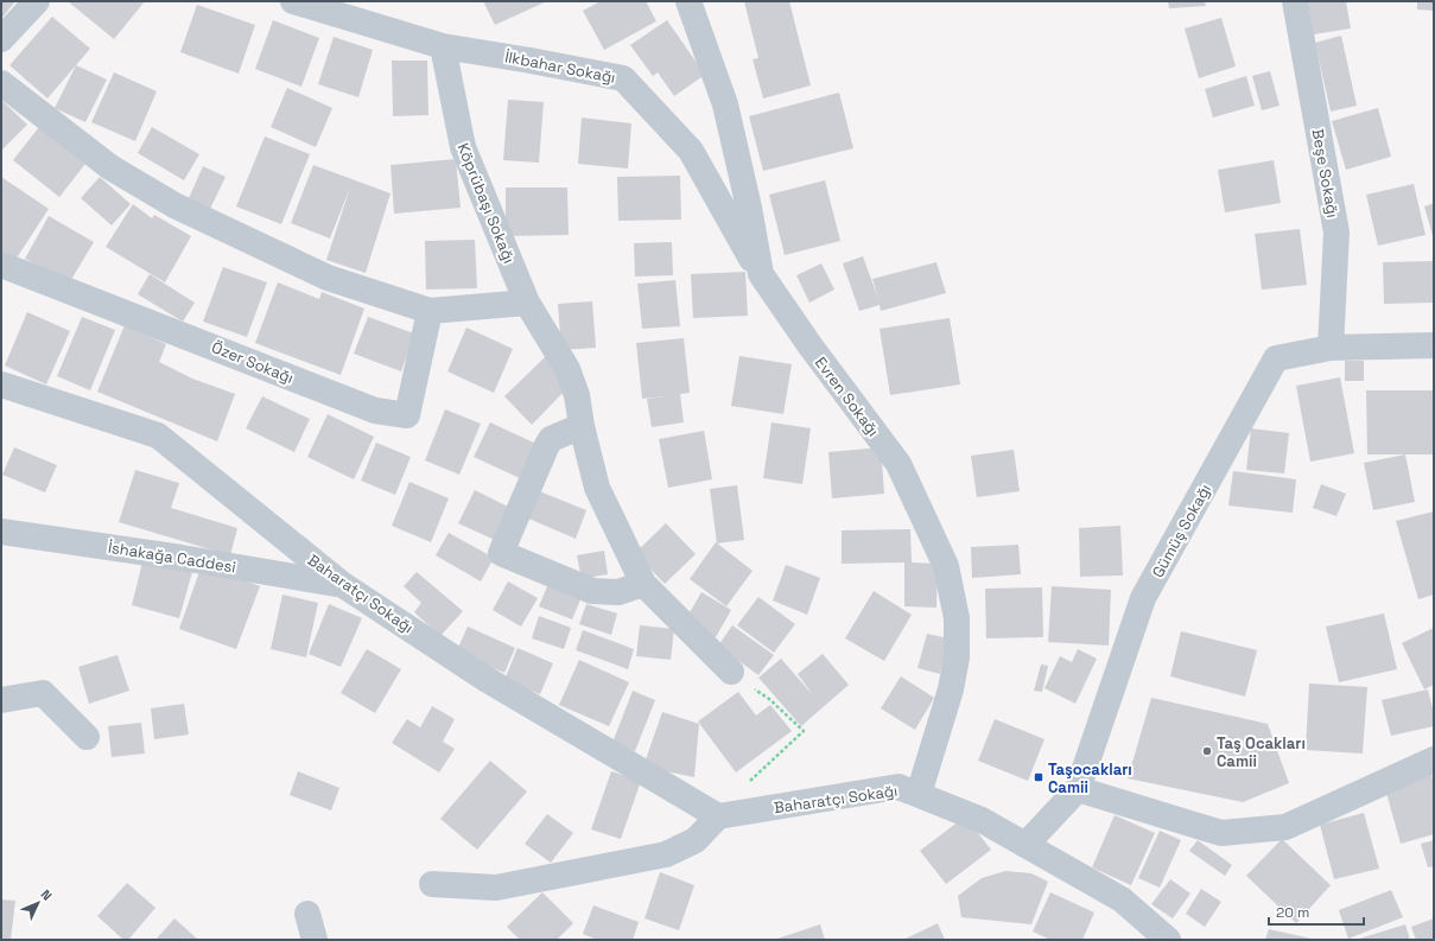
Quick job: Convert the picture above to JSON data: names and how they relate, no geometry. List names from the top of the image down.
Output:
{
  "streets": {
    "street": [
      "İlkbahar Sokağı",
      "Beşe Sokağı",
      "Köprübaşı Sokağı",
      "Özer Sokağı",
      "Evren Sokağı",
      "Gümüş Sokağı",
      "İshakağa Caddesi",
      "Baharatçı Sokağı"
    ]
  },
  "crossings": [
    ["İlkbahar Sokağı", "Köprübaşı Sokağı"],
    ["İlkbahar Sokağı", "Evren Sokağı"],
    ["Beşe Sokağı", "Gümüş Sokağı"],
    ["Evren Sokağı", "Baharatçı Sokağı"],
    ["Gümüş Sokağı", "Baharatçı Sokağı"],
    ["İshakağa Caddesi", "Baharatçı Sokağı"]
  ],
  "places": {
    "other": ["Taş Ocakları Camii"],
    "transit": ["Taşocakları Camii"]
  },
  "scale_bar": "20 m",
  "north": "top right"
}
